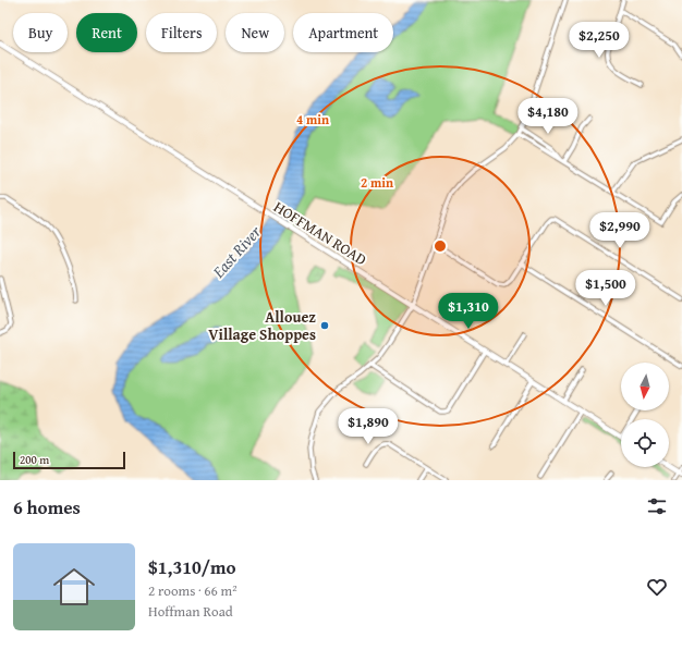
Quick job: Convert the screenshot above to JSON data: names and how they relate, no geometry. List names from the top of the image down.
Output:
{
  "streets": {
    "street": ["HOFFMAN ROAD"]
  },
  "water": ["East River"],
  "places": ["Allouez Village Shoppes"],
  "scale_bar": "200 m",
  "north": "bottom",
  "page": {
    "chip": [
      "Buy",
      "Rent",
      "Filters",
      "New",
      "Apartment"
    ],
    "price": [
      "$2,250",
      "$4,180",
      "$2,990",
      "$1,500",
      "$1,310",
      "$1,890"
    ],
    "scale": "200 m",
    "heading": "6 homes",
    "list": [
      {
        "name": "$1,310/mo",
        "note": "2 rooms · 66 m² · Hoffman Road"
      }
    ]
  },
  "rings": ["4 min", "2 min"]
}
